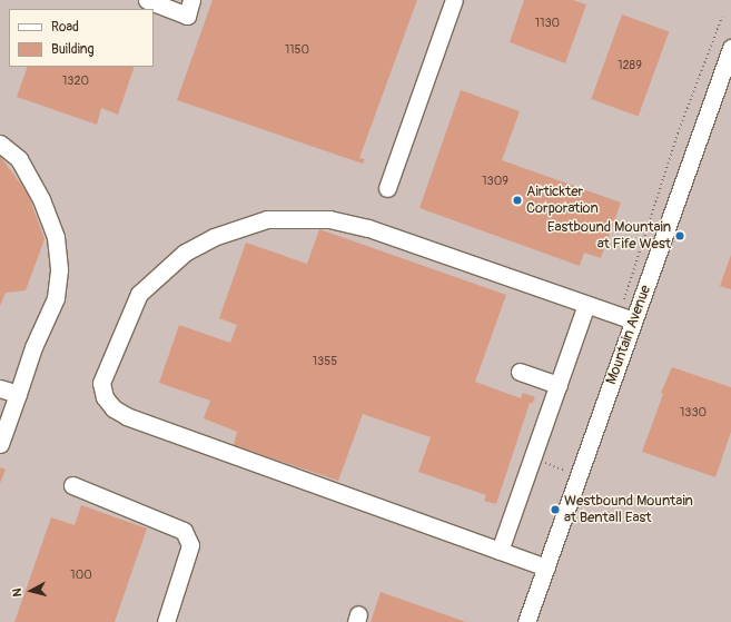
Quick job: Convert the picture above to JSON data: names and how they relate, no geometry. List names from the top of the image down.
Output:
{
  "streets": {
    "street": ["Mountain Avenue"]
  },
  "places": ["Airtickter Corporation", "Eastbound Mountain at Fife West", "Westbound Mountain at Bentall East"],
  "house_numbers": [
    "1130",
    "1150",
    "1289",
    "1320",
    "1309",
    "1355",
    "1330",
    "100"
  ],
  "legend": ["Road", "Building"],
  "north": "left"
}
